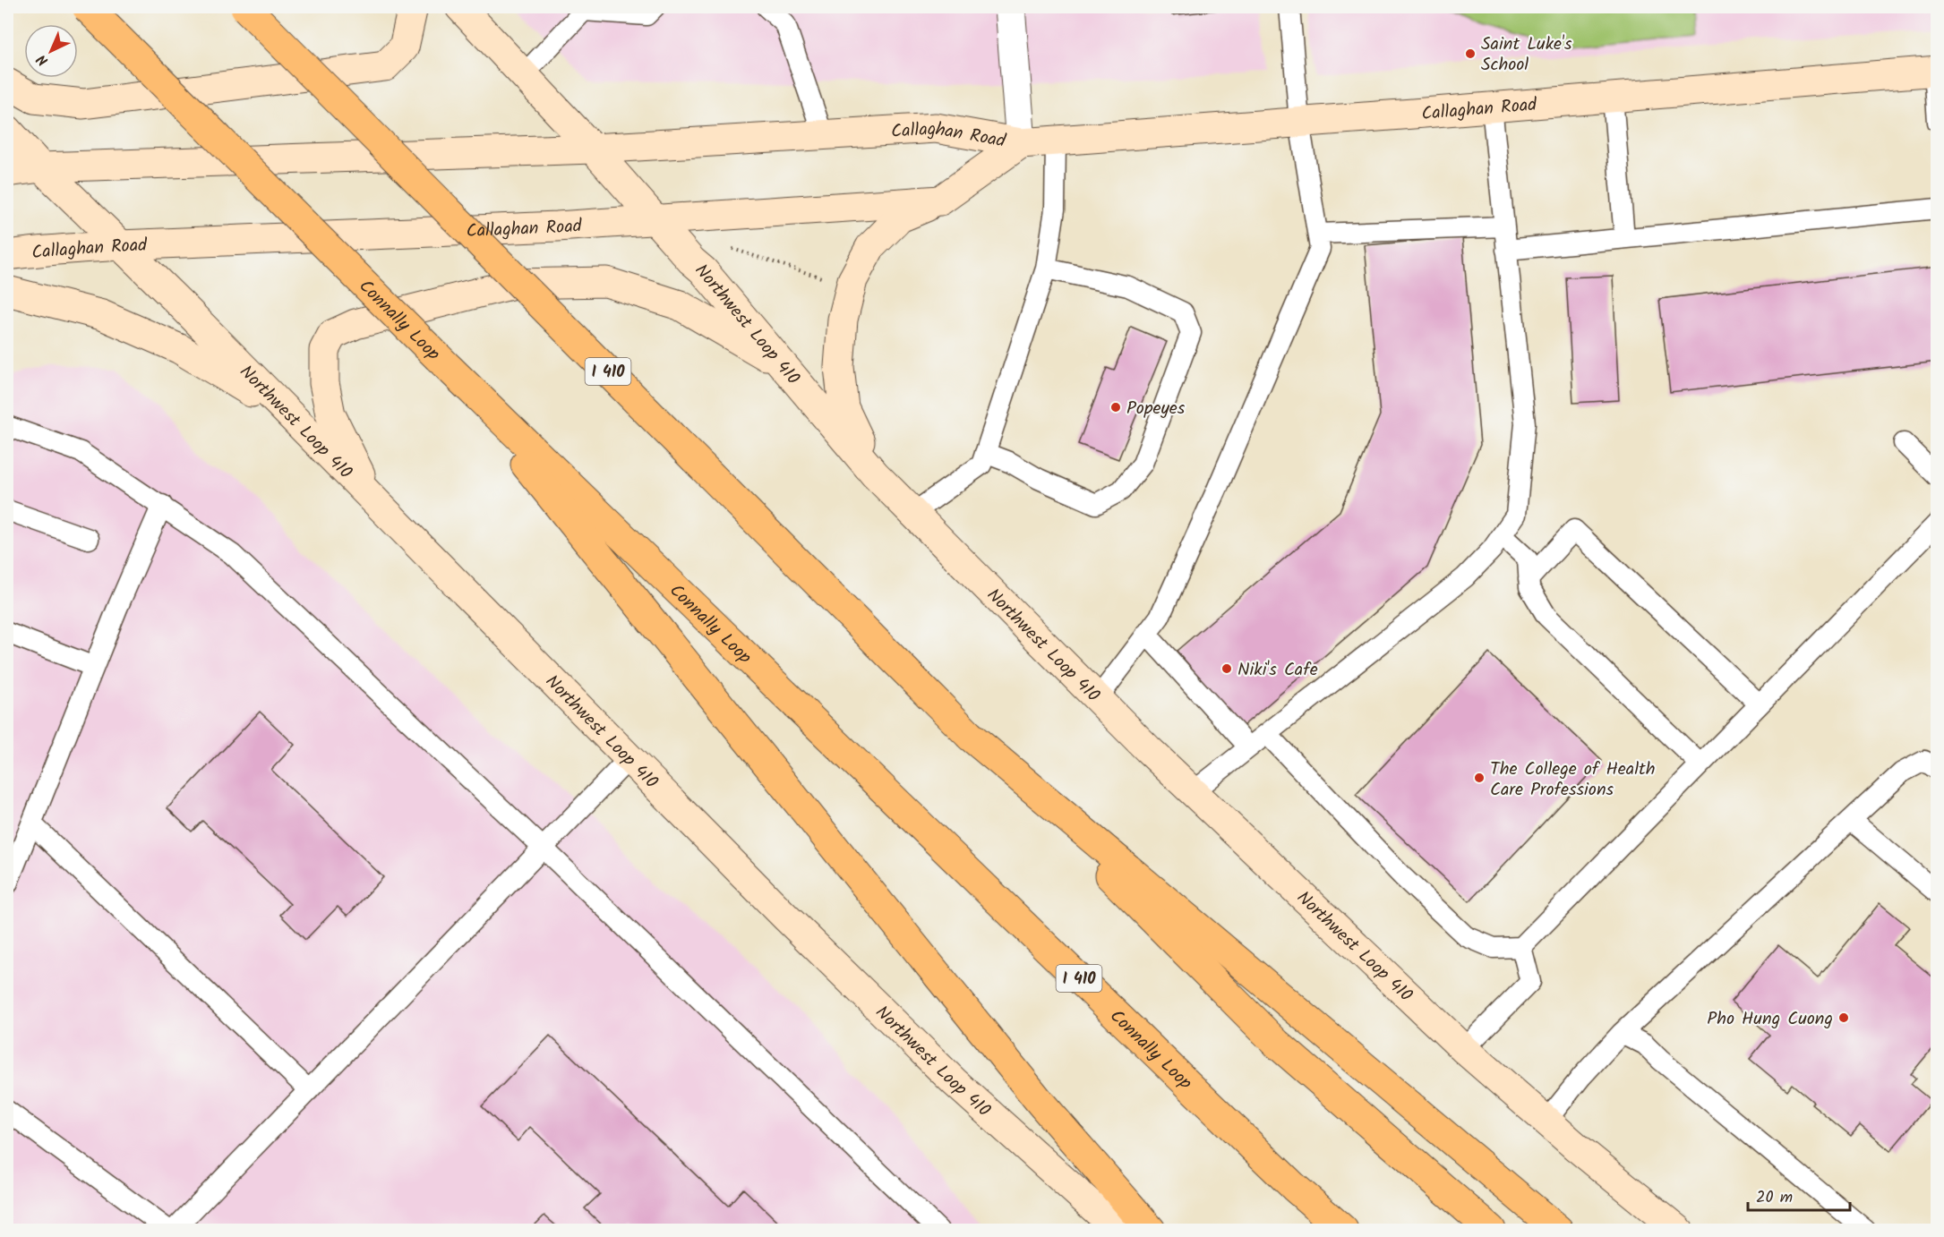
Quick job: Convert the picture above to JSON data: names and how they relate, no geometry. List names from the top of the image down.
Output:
{
  "streets": {
    "highway": ["Connally Loop", "I 410"],
    "main road": ["Callaghan Road", "Northwest Loop 410"]
  },
  "crossings": [
    ["Callaghan Road", "Northwest Loop 410"]
  ],
  "places": [
    "Saint Luke's School",
    "Popeyes",
    "Niki's Cafe",
    "The College of Health Care Professions",
    "Pho Hung Cuong"
  ],
  "scale_bar": "20 m",
  "north": "bottom left"
}
